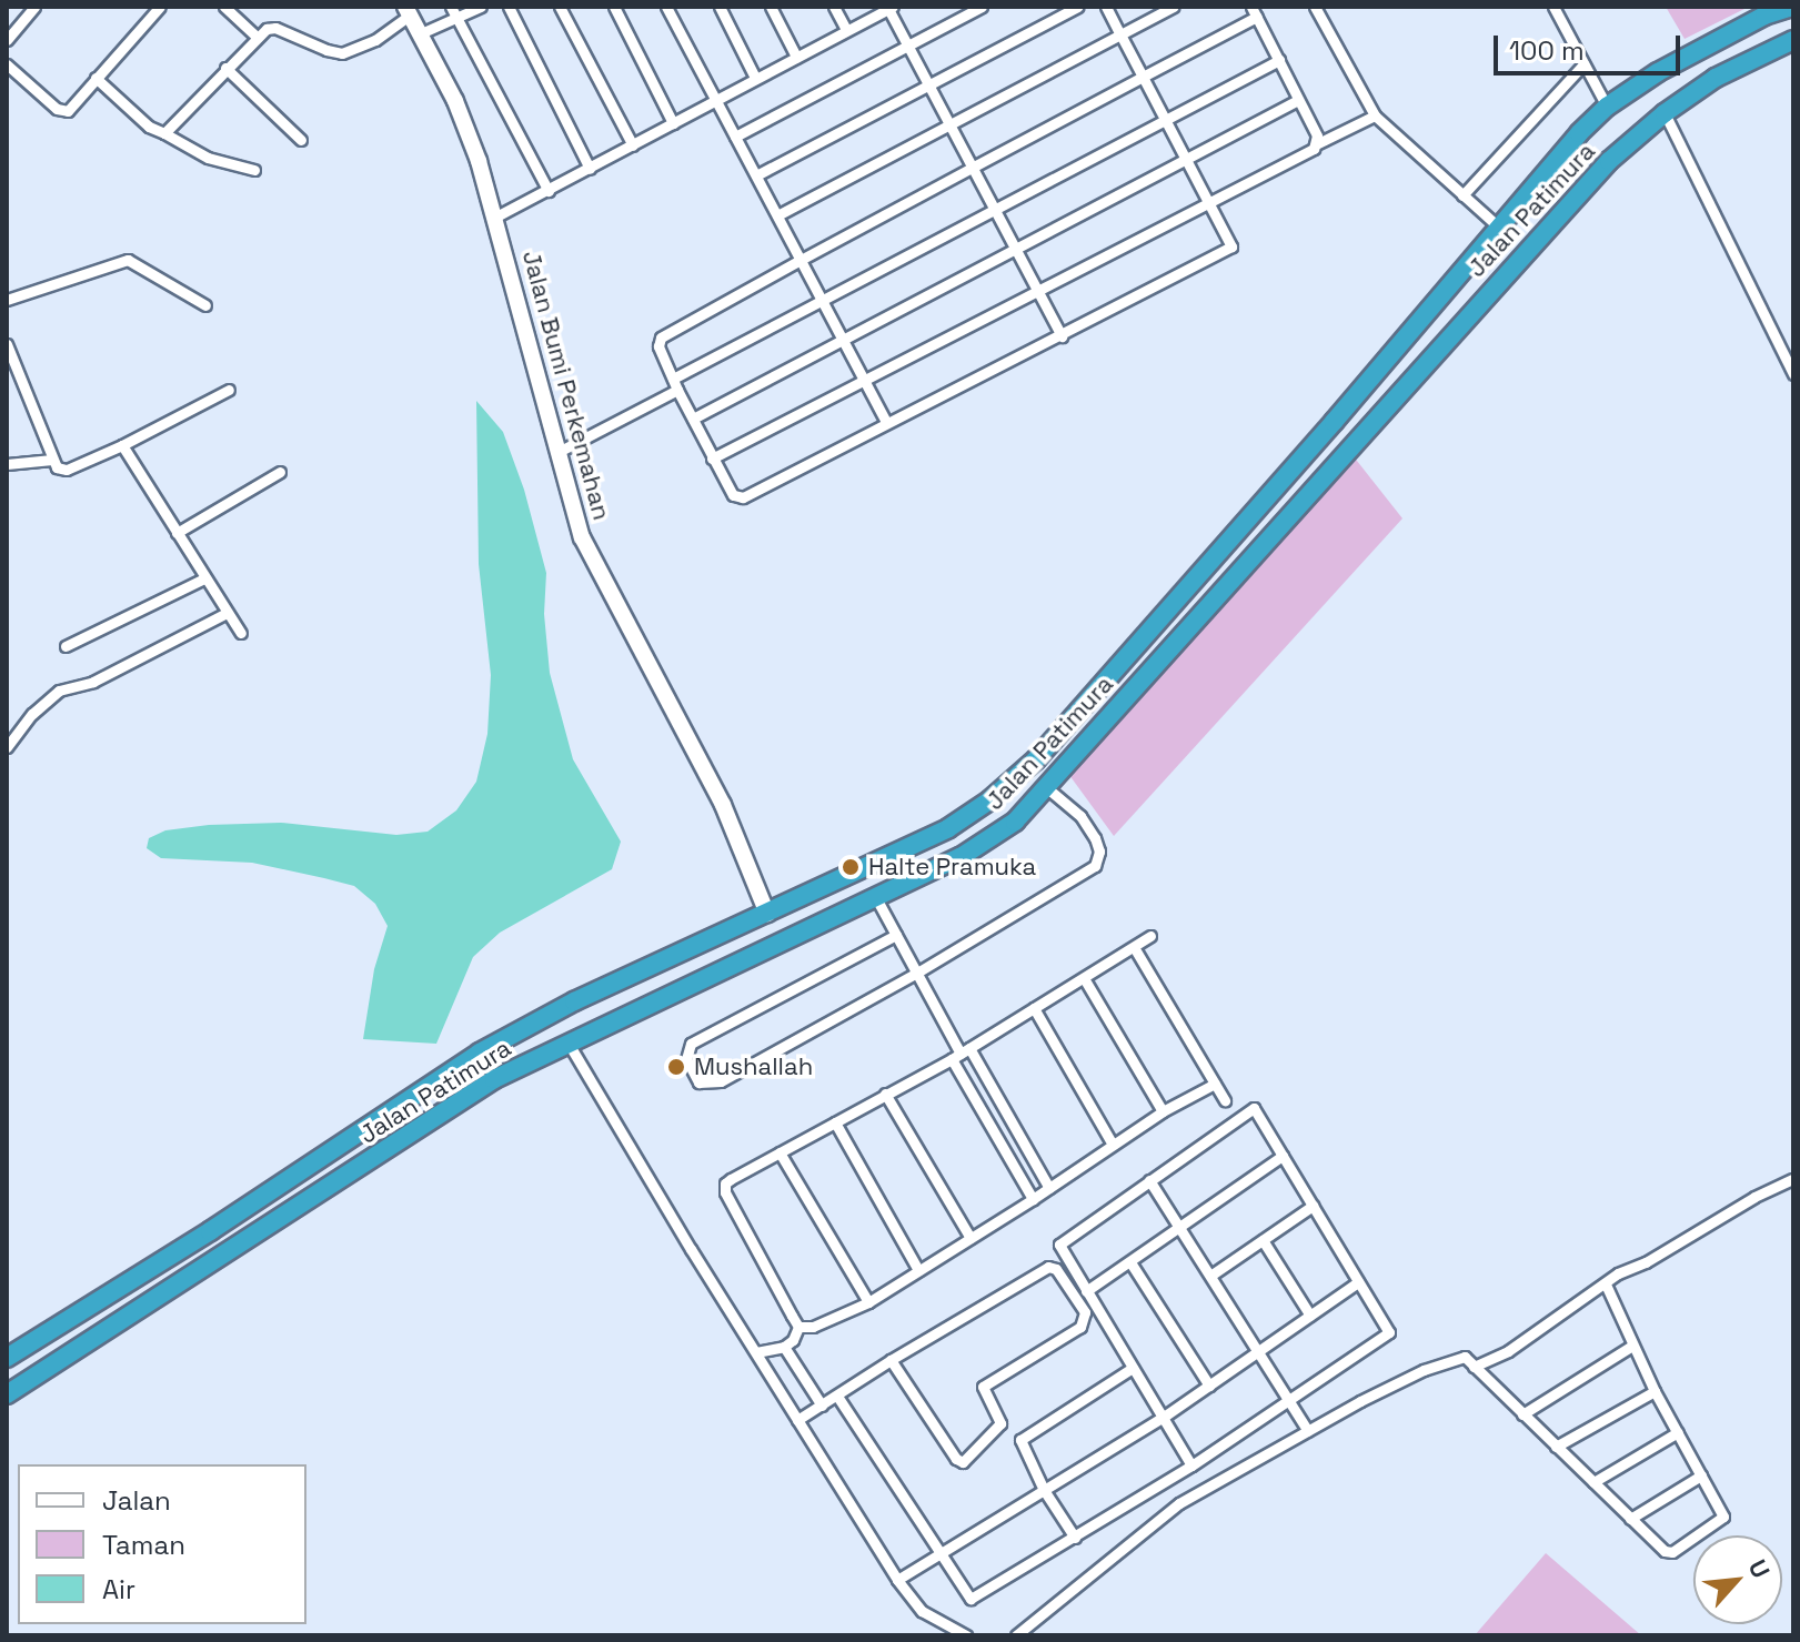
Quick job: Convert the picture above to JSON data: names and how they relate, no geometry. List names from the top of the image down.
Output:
{
  "streets": {
    "highway": ["Jalan Patimura"],
    "street": ["Jalan Bumi Perkemahan"]
  },
  "crossings": [
    ["Jalan Patimura", "Jalan Bumi Perkemahan"]
  ],
  "places": ["Halte Pramuka", "Mushallah"],
  "legend": ["Jalan", "Taman", "Air"],
  "scale_bar": "100 m",
  "north": "top right"
}
